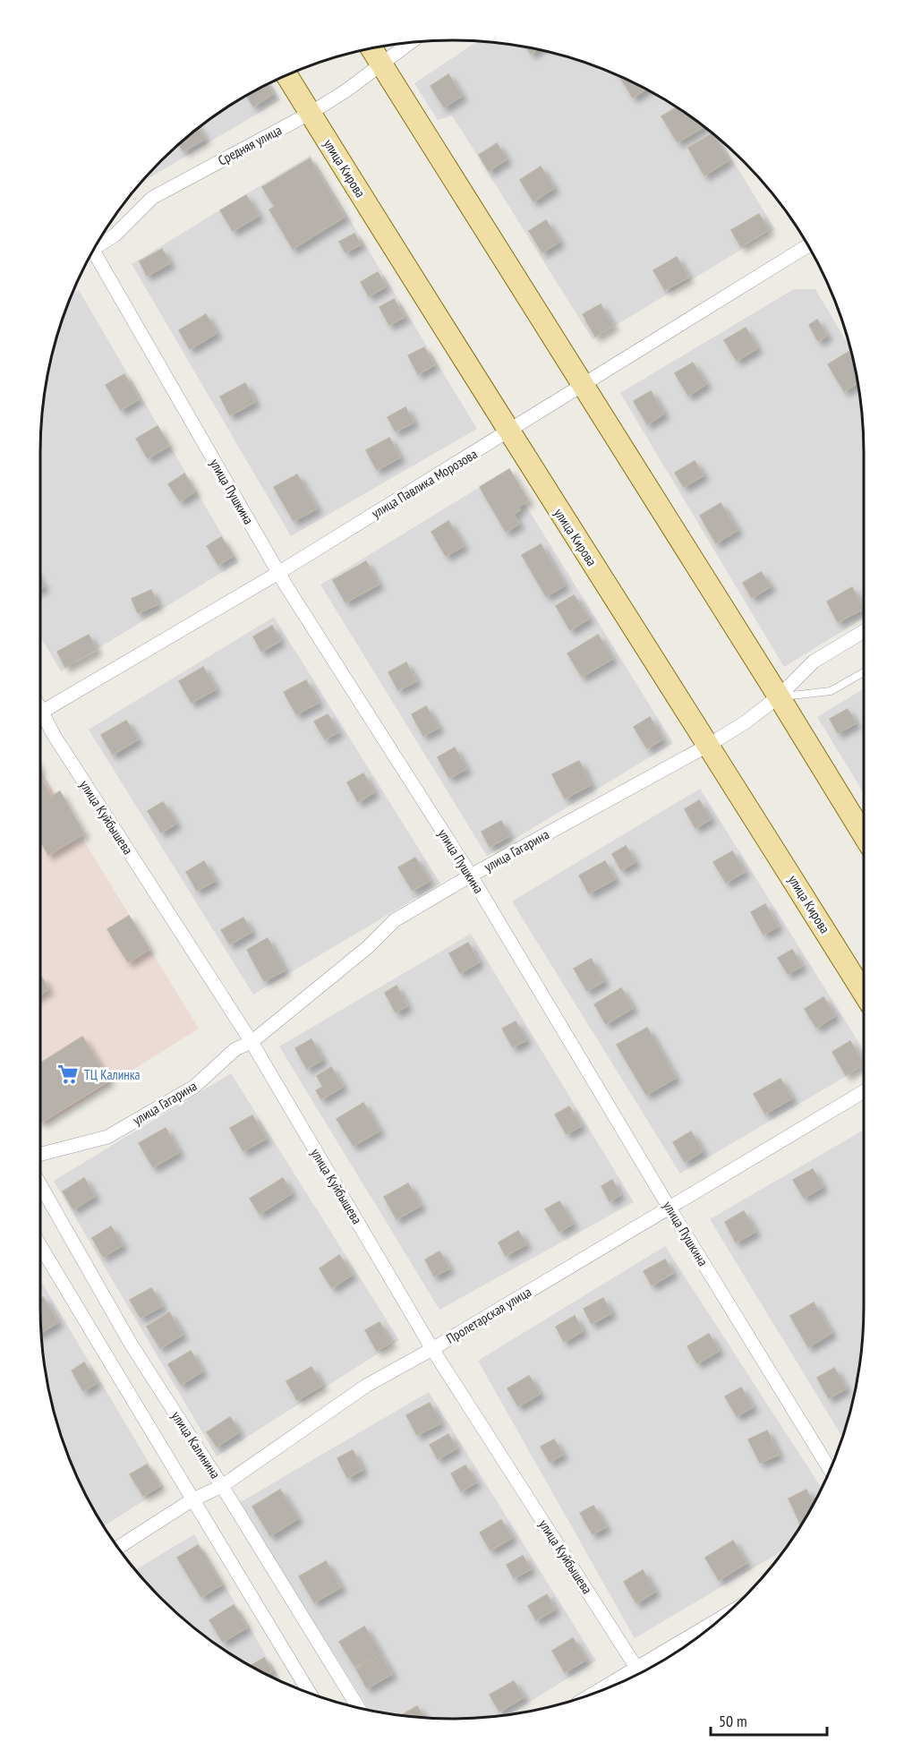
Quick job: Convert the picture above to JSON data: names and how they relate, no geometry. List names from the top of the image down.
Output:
{
  "streets": {
    "main road": ["улица Кирова"],
    "street": [
      "Средняя улица",
      "улица Павлика Морозова",
      "улица Пушкина",
      "улица Куйбышева",
      "улица Гагарина",
      "Пролетарская улица",
      "улица Калинина"
    ]
  },
  "crossings": [
    ["Средняя улица", "улица Кирова"],
    ["улица Кирова", "улица Павлика Морозова"],
    ["улица Кирова", "улица Гагарина"],
    ["улица Павлика Морозова", "улица Пушкина"],
    ["улица Пушкина", "улица Гагарина"],
    ["улица Пушкина", "Пролетарская улица"],
    ["улица Куйбышева", "улица Гагарина"],
    ["улица Куйбышева", "Пролетарская улица"],
    ["Пролетарская улица", "улица Калинина"]
  ],
  "places": {
    "supermarket": ["ТЦ Калинка"]
  },
  "scale_bar": "50 m"
}
